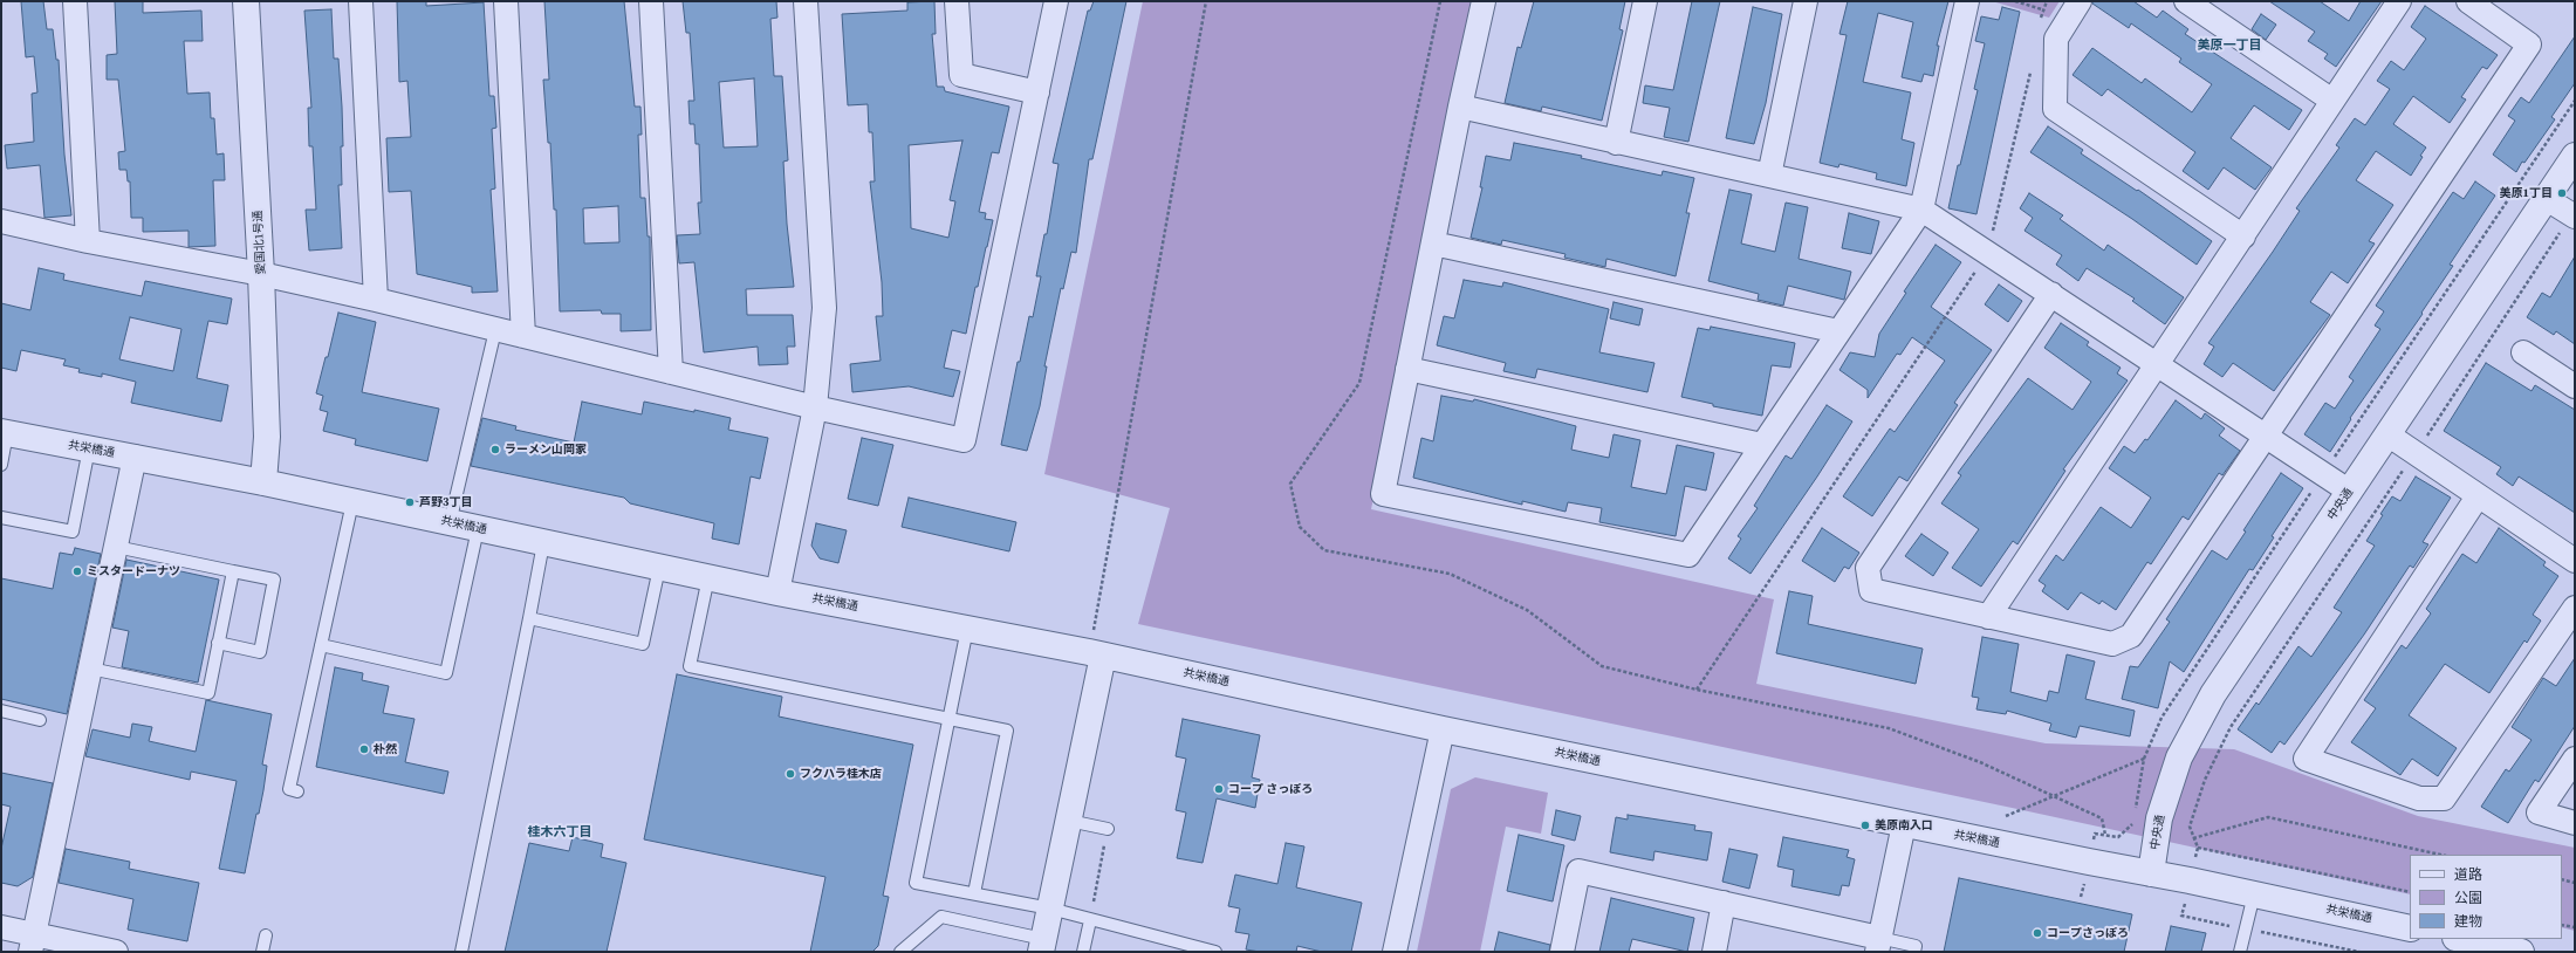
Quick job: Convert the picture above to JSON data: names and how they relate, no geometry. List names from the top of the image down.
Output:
{
  "streets": {
    "street": ["愛国北1号通", "共栄橋通", "中央通"]
  },
  "crossings": [
    ["愛国北1号通", "共栄橋通"],
    ["共栄橋通", "中央通"]
  ],
  "districts": ["美原一丁目", "桂木六丁目"],
  "places": [
    "美原1丁目",
    "ラーメン山岡家",
    "芦野3丁目",
    "ミスタードーナツ",
    "朴然",
    "フクハラ桂木店",
    "コープ さっぽろ",
    "美原南入口",
    "コープさっぽろ"
  ],
  "legend": ["道路", "公園", "建物"]
}
